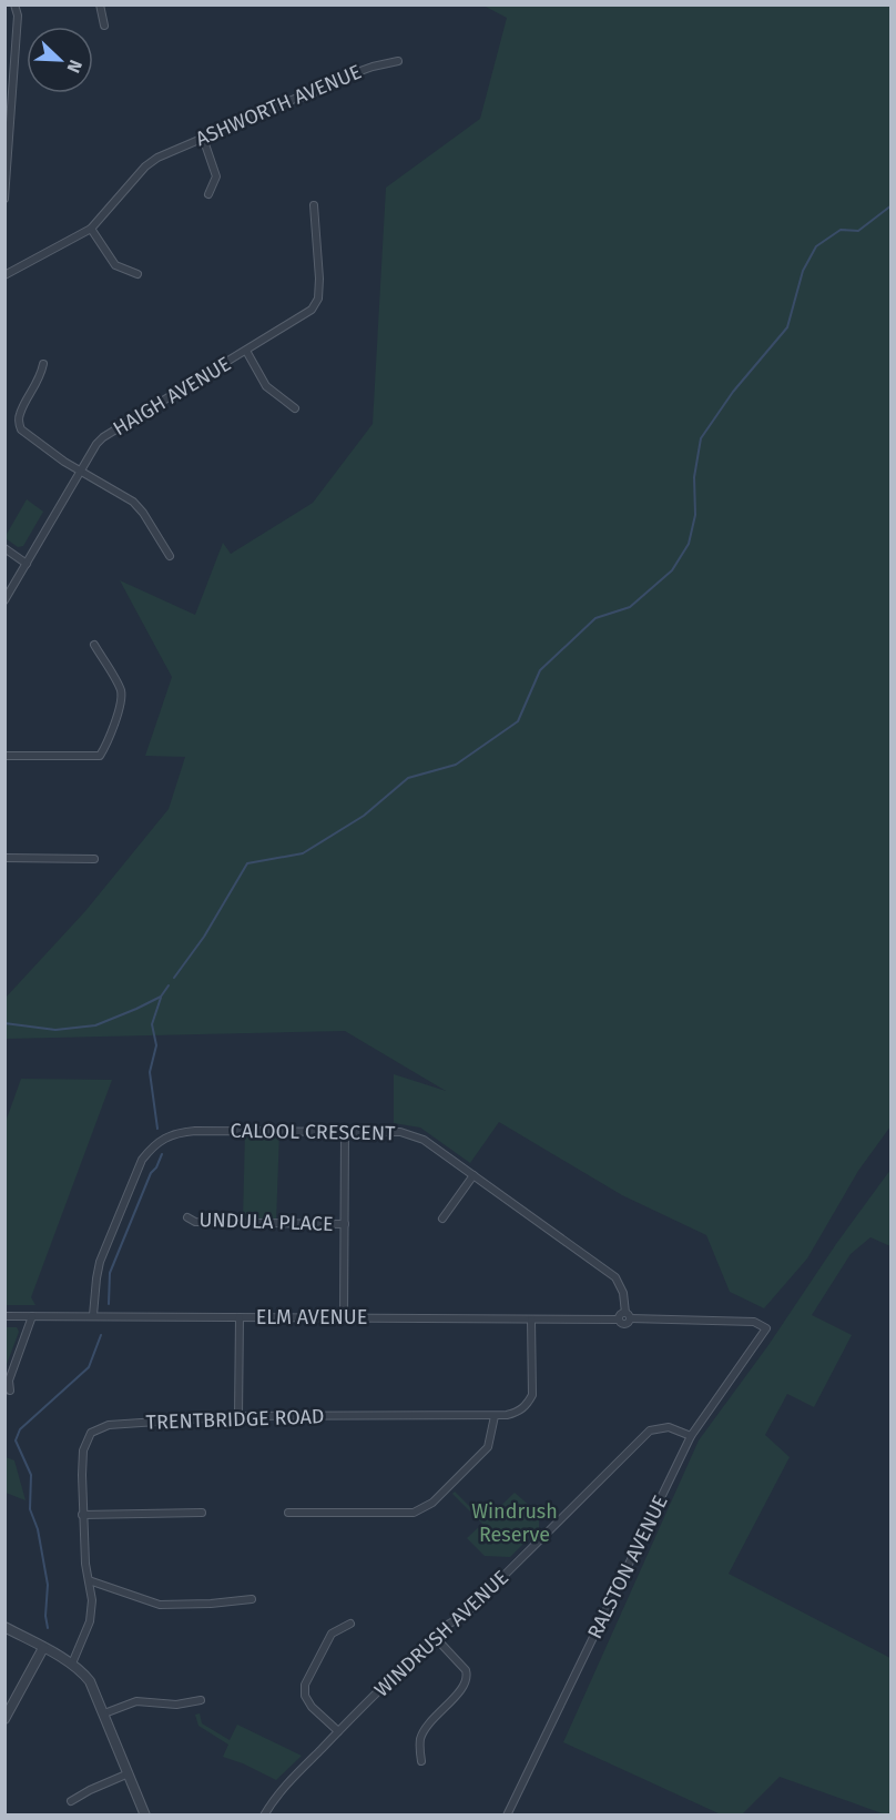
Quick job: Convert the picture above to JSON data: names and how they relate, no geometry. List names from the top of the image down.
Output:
{
  "streets": {
    "street": [
      "ASHWORTH AVENUE",
      "HAIGH AVENUE",
      "CALOOL CRESCENT",
      "UNDULA PLACE",
      "ELM AVENUE",
      "TRENTBRIDGE ROAD",
      "RALSTON AVENUE",
      "WINDRUSH AVENUE"
    ]
  },
  "crossings": [
    ["CALOOL CRESCENT", "ELM AVENUE"],
    ["CALOOL CRESCENT", "RALSTON AVENUE"],
    ["ELM AVENUE", "TRENTBRIDGE ROAD"],
    ["ELM AVENUE", "RALSTON AVENUE"],
    ["RALSTON AVENUE", "WINDRUSH AVENUE"]
  ],
  "parks": ["Windrush Reserve"],
  "north": "bottom right"
}
